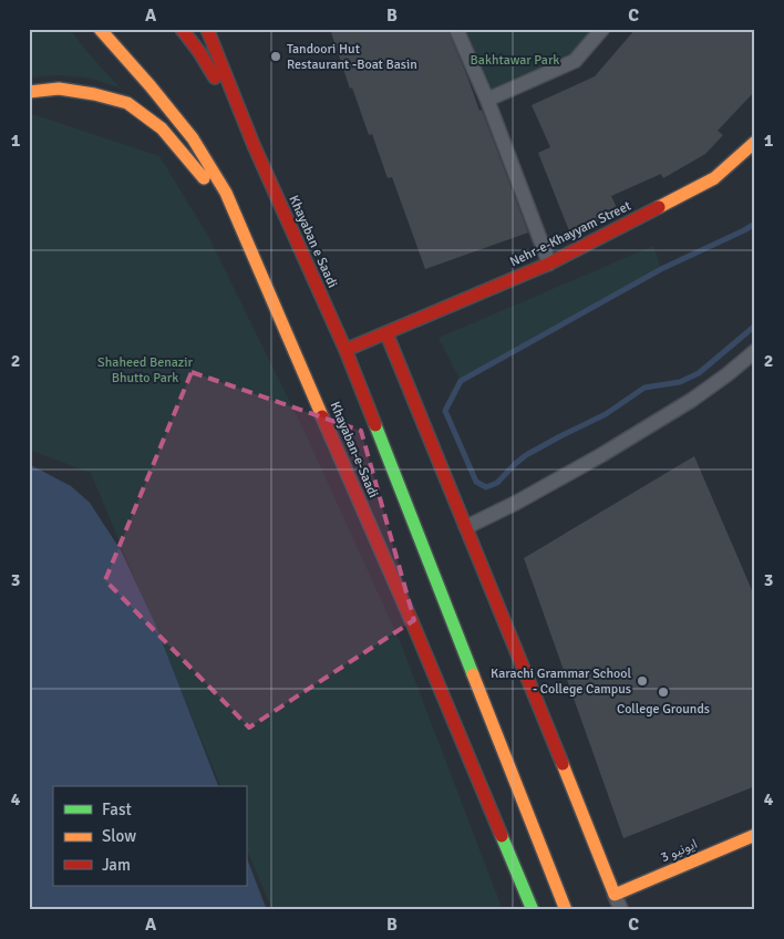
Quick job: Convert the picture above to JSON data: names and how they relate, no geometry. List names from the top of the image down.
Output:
{
  "streets": {
    "main road": [
      "Nehr-e-Khayyam Street",
      "Khayaban e Saadi",
      "Khayaban-e-Saadi",
      "ایونیو 3"
    ]
  },
  "crossings": [
    ["Nehr-e-Khayyam Street", "Khayaban e Saadi"],
    ["Nehr-e-Khayyam Street", "Khayaban-e-Saadi"],
    ["Khayaban e Saadi", "Khayaban-e-Saadi"]
  ],
  "parks": ["Bakhtawar Park", "Shaheed Benazir Bhutto Park"],
  "places": ["Tandoori Hut Restaurant -Boat Basin", "Karachi Grammar School - College Campus", "College Grounds"],
  "legend": ["Fast", "Slow", "Jam"],
  "grid": {
    "columns": ["A", "B", "C"],
    "rows": [
      "1",
      "2",
      "3",
      "4"
    ]
  }
}
